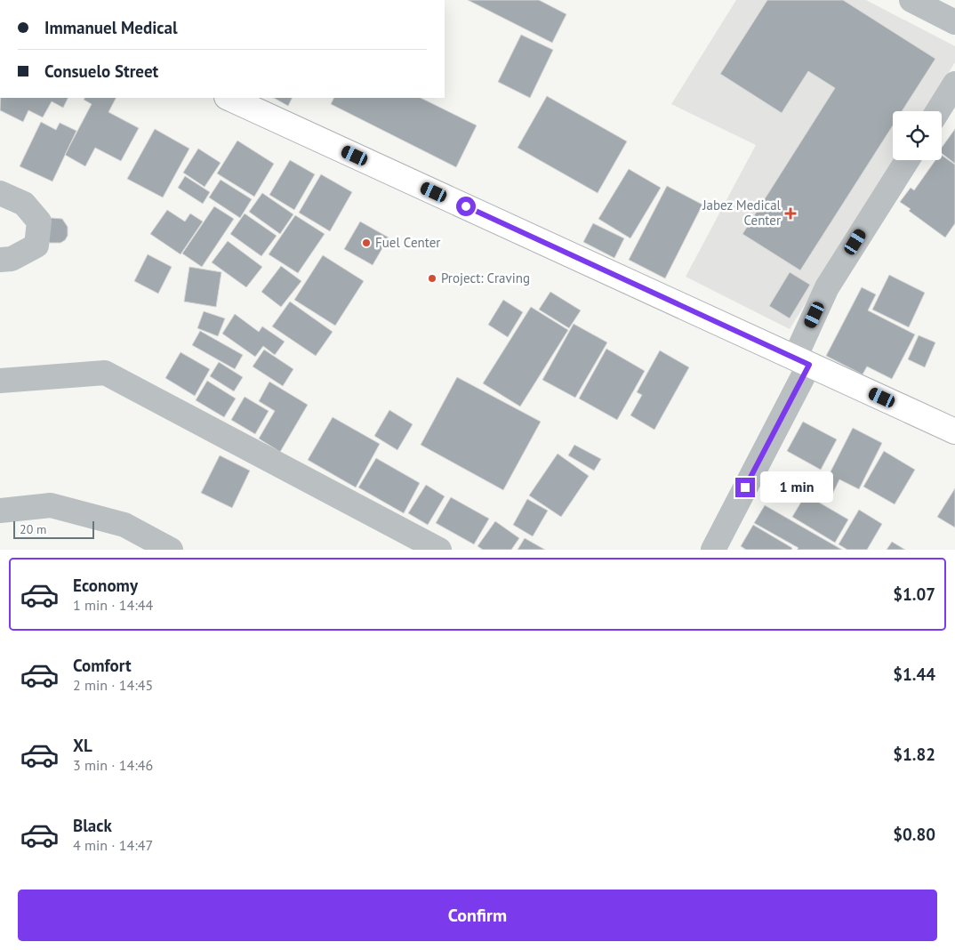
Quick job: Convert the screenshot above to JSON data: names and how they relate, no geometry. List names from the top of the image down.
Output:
{
  "places": {
    "health": ["Jabez Medical Center"],
    "other": ["Fuel Center", "Project: Craving"]
  },
  "scale_bar": "20 m",
  "page": {
    "banner": ["Immanuel Medical", "Consuelo Street"],
    "bubble": "1 min",
    "scale": "20 m",
    "list": [
      {
        "name": "Economy",
        "note": "1 min · 14:44",
        "value": "$1.07"
      },
      {
        "name": "Comfort",
        "note": "2 min · 14:45",
        "value": "$1.44"
      },
      {
        "name": "XL",
        "note": "3 min · 14:46",
        "value": "$1.82"
      },
      {
        "name": "Black",
        "note": "4 min · 14:47",
        "value": "$0.80"
      }
    ],
    "buttons": "Confirm"
  }
}
